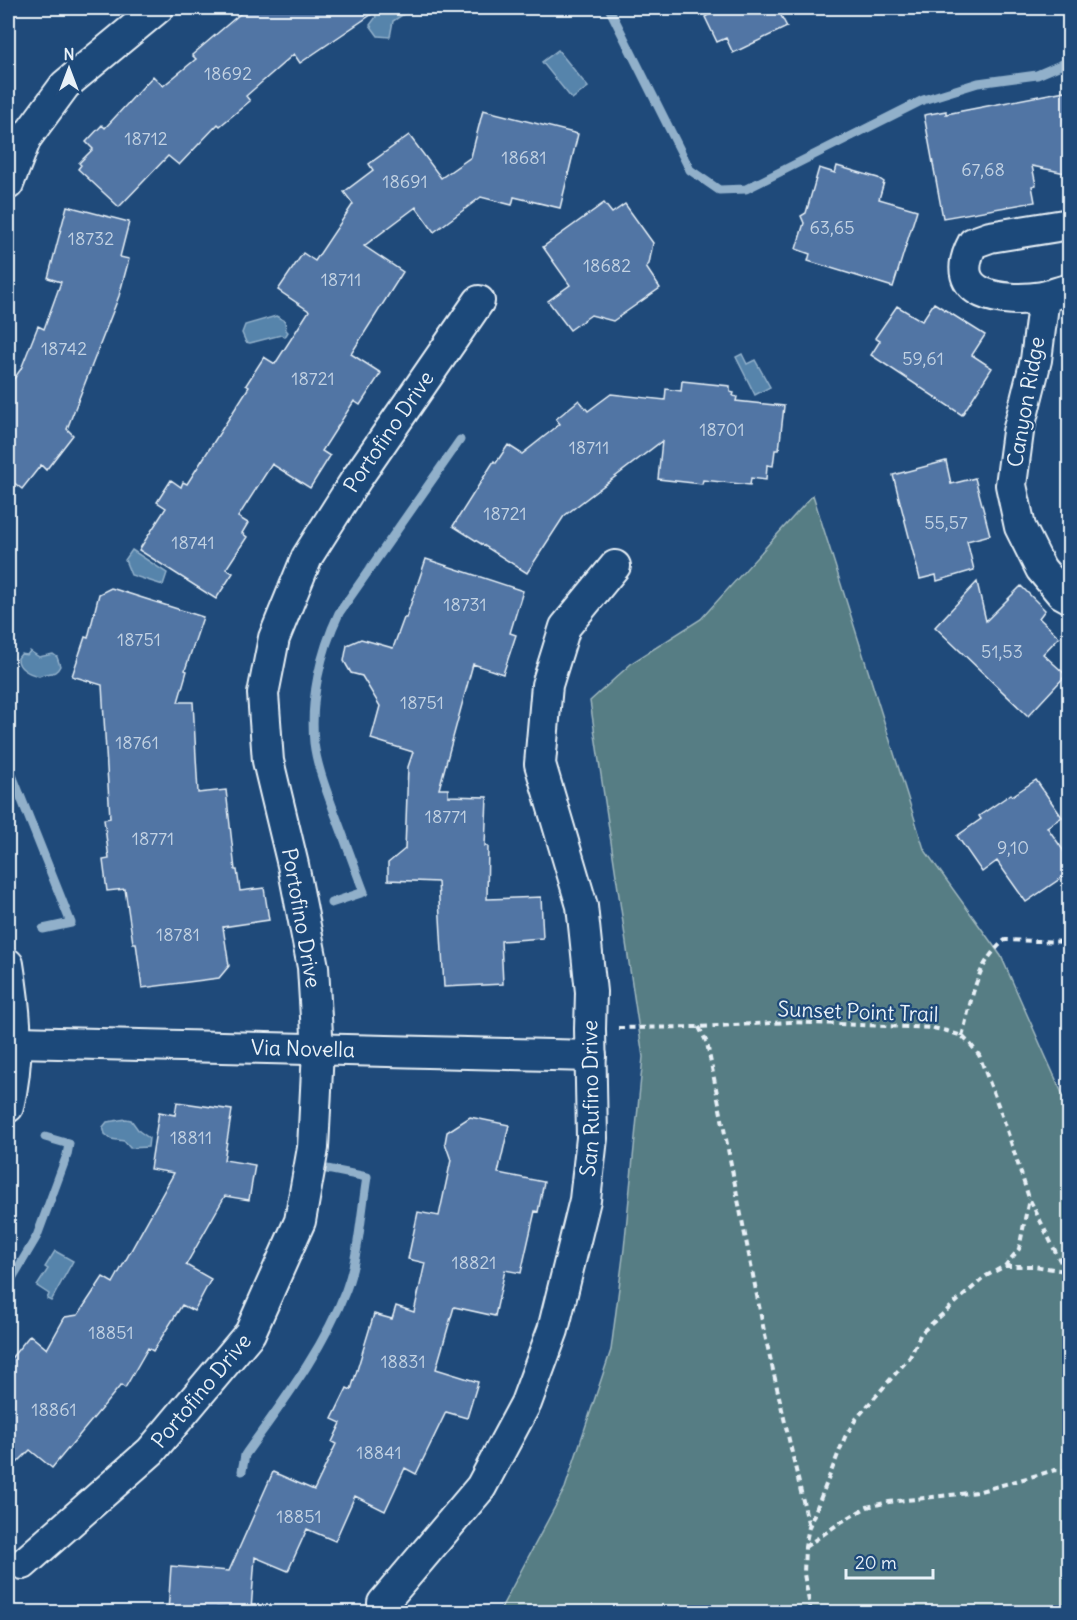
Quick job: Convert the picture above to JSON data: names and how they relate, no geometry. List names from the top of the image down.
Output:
{
  "streets": {
    "street": [
      "Canyon Ridge",
      "Portofino Drive",
      "Via Novella",
      "San Rufino Drive"
    ],
    "path": ["Sunset Point Trail"]
  },
  "crossings": [
    ["Portofino Drive", "Via Novella"],
    ["Sunset Point Trail", "Via Novella"],
    ["Sunset Point Trail", "San Rufino Drive"],
    ["Via Novella", "San Rufino Drive"]
  ],
  "house_numbers": [
    "18692",
    "18712",
    "18681",
    "67,68",
    "18691",
    "63,65",
    "18732",
    "18682",
    "18711",
    "18742",
    "59,61",
    "18721",
    "18701",
    "18711",
    "18721",
    "55,57",
    "18741",
    "18731",
    "18751",
    "51,53",
    "18751",
    "18761",
    "18771",
    "18771",
    "9,10",
    "18781",
    "18811",
    "18821",
    "18851",
    "18831",
    "18861",
    "18841",
    "18851"
  ],
  "scale_bar": "20 m",
  "north": "top"
}
